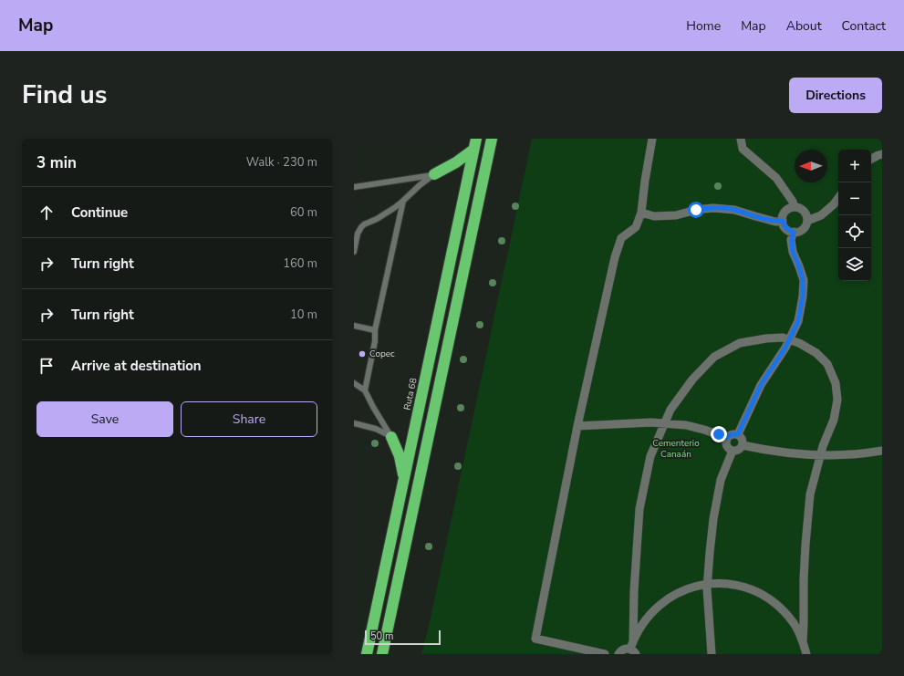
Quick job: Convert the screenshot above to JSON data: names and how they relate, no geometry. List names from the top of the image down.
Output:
{
  "streets": {
    "highway": ["Ruta 68"]
  },
  "parks": ["Cementerio Canaán"],
  "places": ["Copec"],
  "scale_bar": "50 m",
  "north": "left",
  "page": {
    "header": "Map",
    "nav": [
      "Home",
      "Map",
      "About",
      "Contact"
    ],
    "title": "Find us",
    "buttons": [
      "Directions",
      ["Save", "Share"]
    ],
    "heading": ["3 min", "Walk · 230 m"],
    "map_buttons": ["+", "−"],
    "list": [
      ["Continue", "60 m"],
      ["Turn right", "160 m"],
      ["Turn right", "10 m"],
      "Arrive at destination"
    ],
    "scale": "50 m"
  }
}
